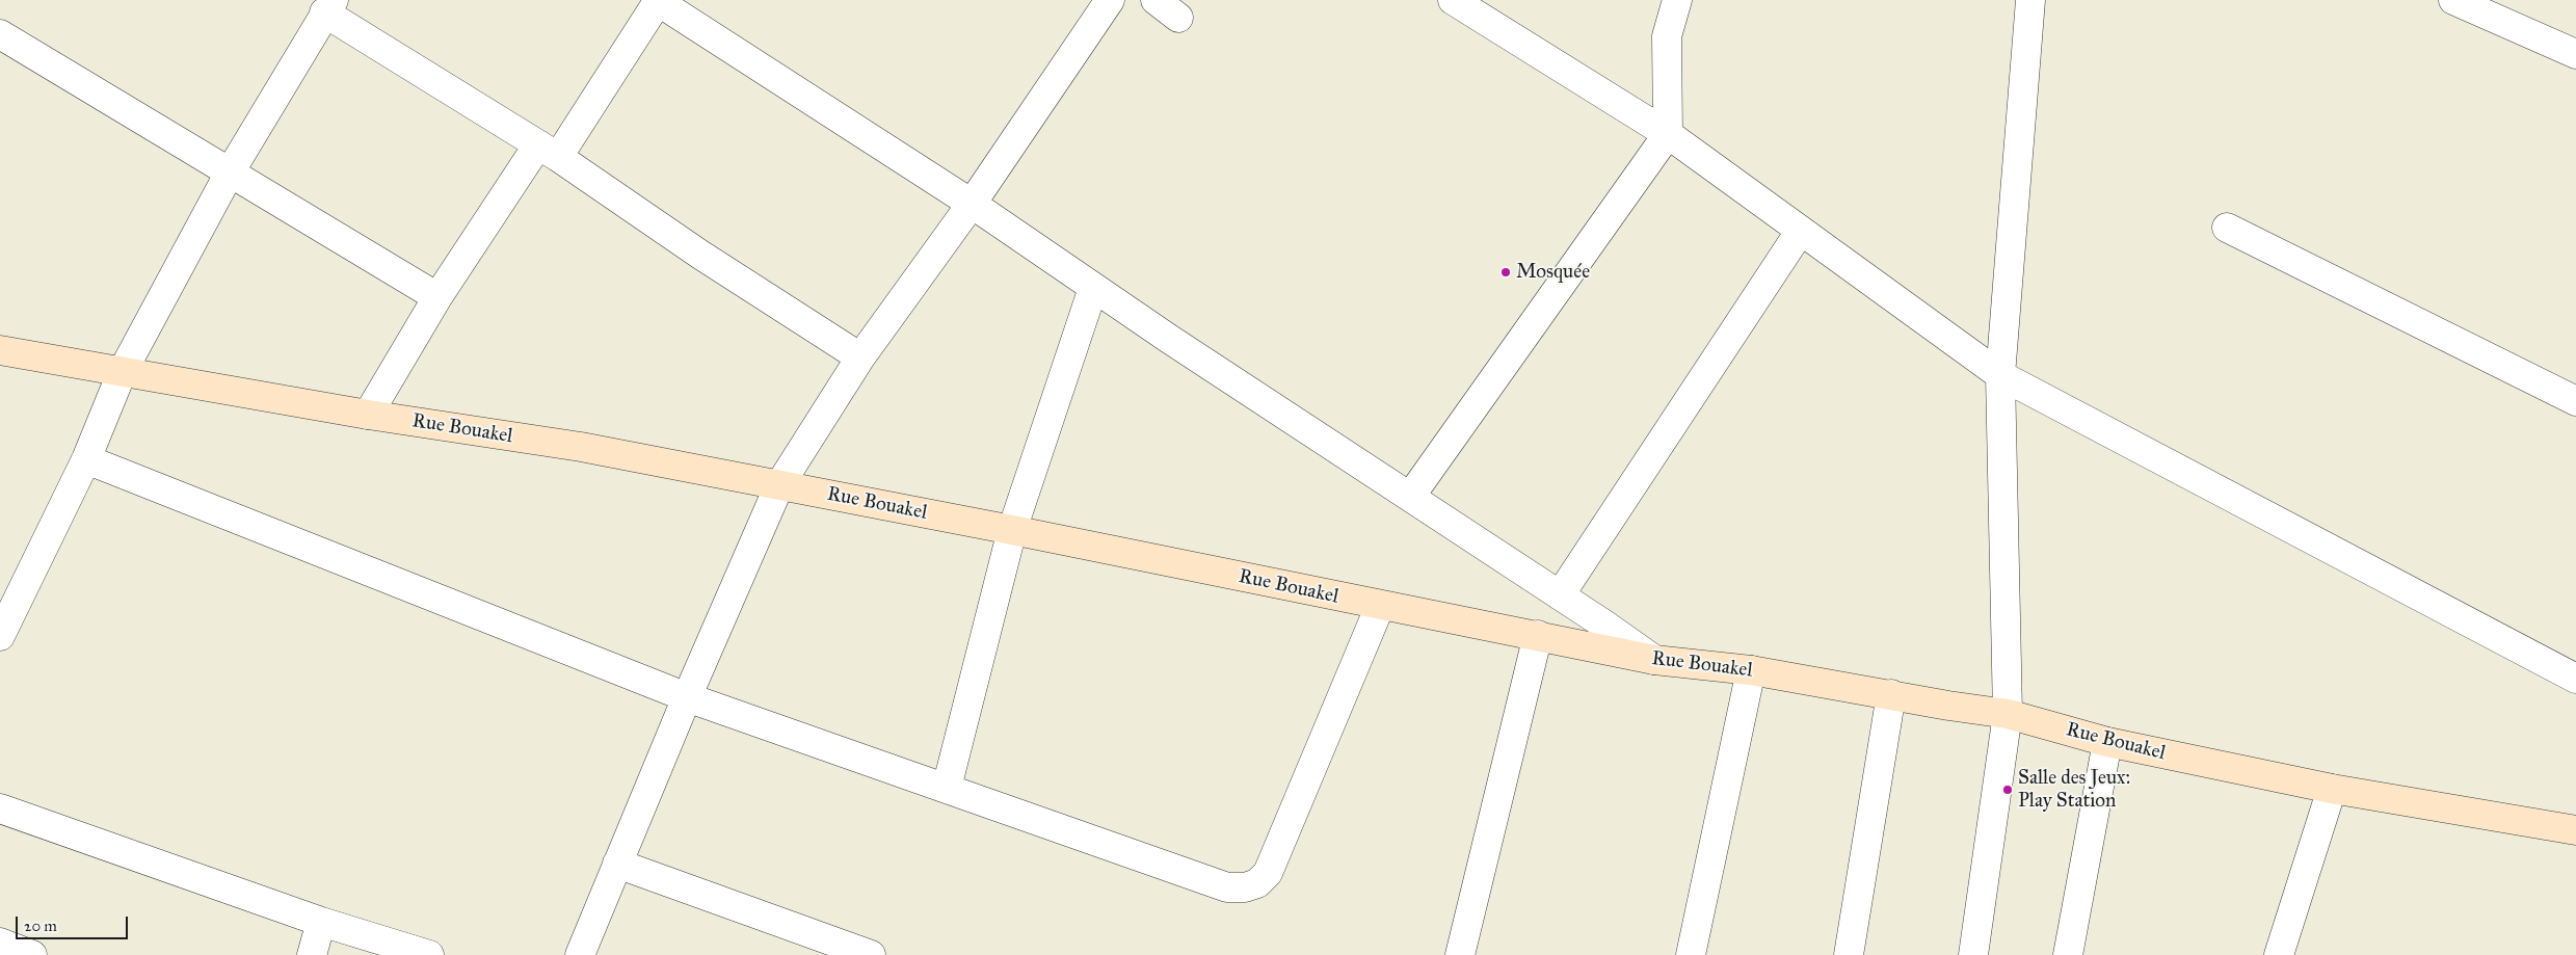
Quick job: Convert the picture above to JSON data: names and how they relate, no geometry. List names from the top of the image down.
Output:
{
  "streets": {
    "main road": ["Rue Bouakel"]
  },
  "places": ["Mosquée", "Salle des Jeux: Play Station"],
  "scale_bar": "20 m"
}
